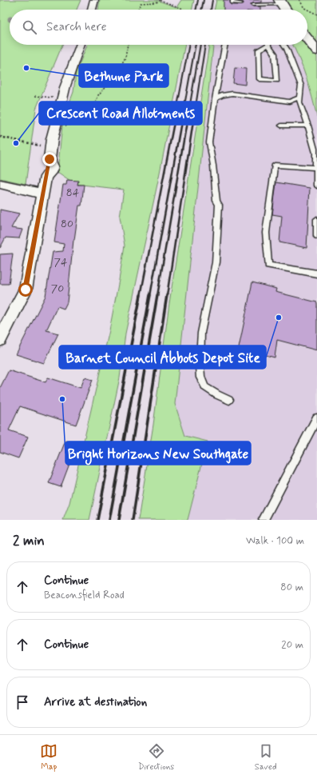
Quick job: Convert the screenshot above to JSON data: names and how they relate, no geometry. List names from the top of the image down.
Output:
{
  "places": [
    "Bethune Park",
    "Crescent Road Allotments",
    "Barnet Council Abbots Depot Site",
    "Bright Horizons New Southgate"
  ],
  "house_numbers": [
    "84",
    "80",
    "74",
    "70"
  ],
  "page": {
    "search": "Search here",
    "heading": ["2 min", "Walk · 100 m"],
    "list": [
      ["Continue", "Beaconsfield Road", "80 m"],
      ["Continue", "20 m"],
      "Arrive at destination"
    ],
    "nav": ["Map", "Directions", "Saved"]
  }
}
